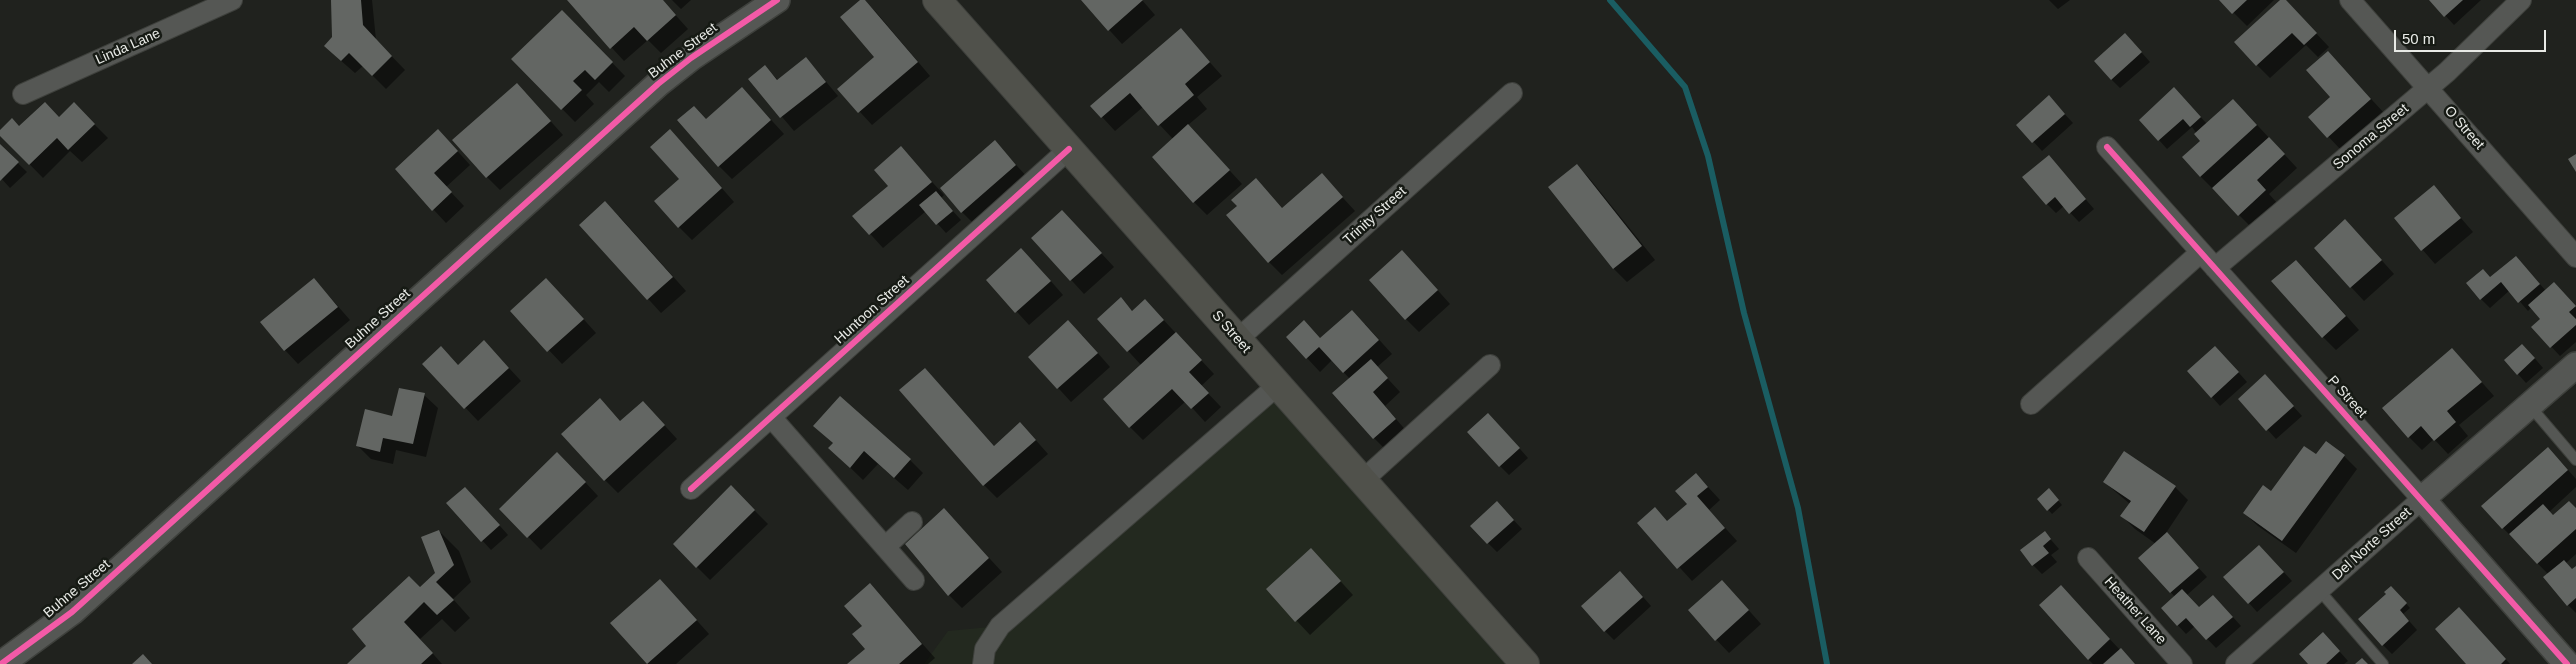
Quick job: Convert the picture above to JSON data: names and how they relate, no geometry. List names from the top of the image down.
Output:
{
  "streets": {
    "main road": ["S Street"],
    "street": [
      "Linda Lane",
      "Buhne Street",
      "O Street",
      "Sonoma Street",
      "Trinity Street",
      "Huntoon Street",
      "P Street",
      "Del Norte Street",
      "Heather Lane"
    ]
  },
  "crossings": [
    ["O Street", "Sonoma Street"],
    ["Sonoma Street", "P Street"],
    ["Trinity Street", "S Street"],
    ["Huntoon Street", "S Street"],
    ["P Street", "Del Norte Street"]
  ],
  "scale_bar": "50 m"
}
